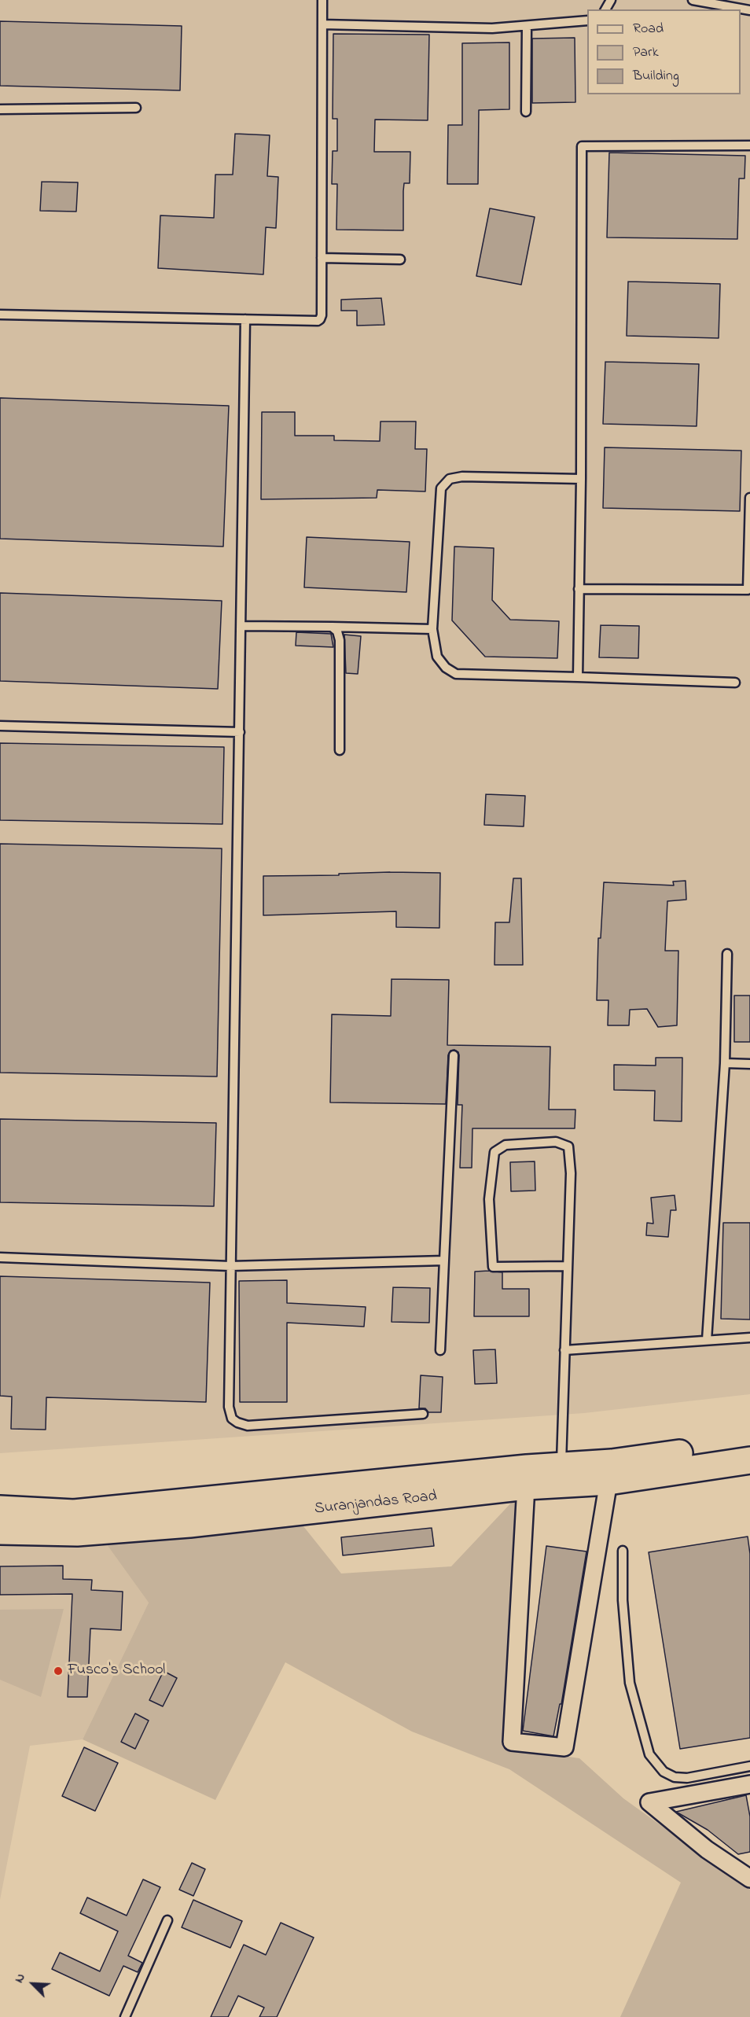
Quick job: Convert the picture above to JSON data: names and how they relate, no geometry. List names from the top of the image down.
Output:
{
  "streets": {
    "main road": ["Suranjandas Road"]
  },
  "places": ["Fusco's School"],
  "legend": ["Road", "Park", "Building"],
  "north": "top left"
}
